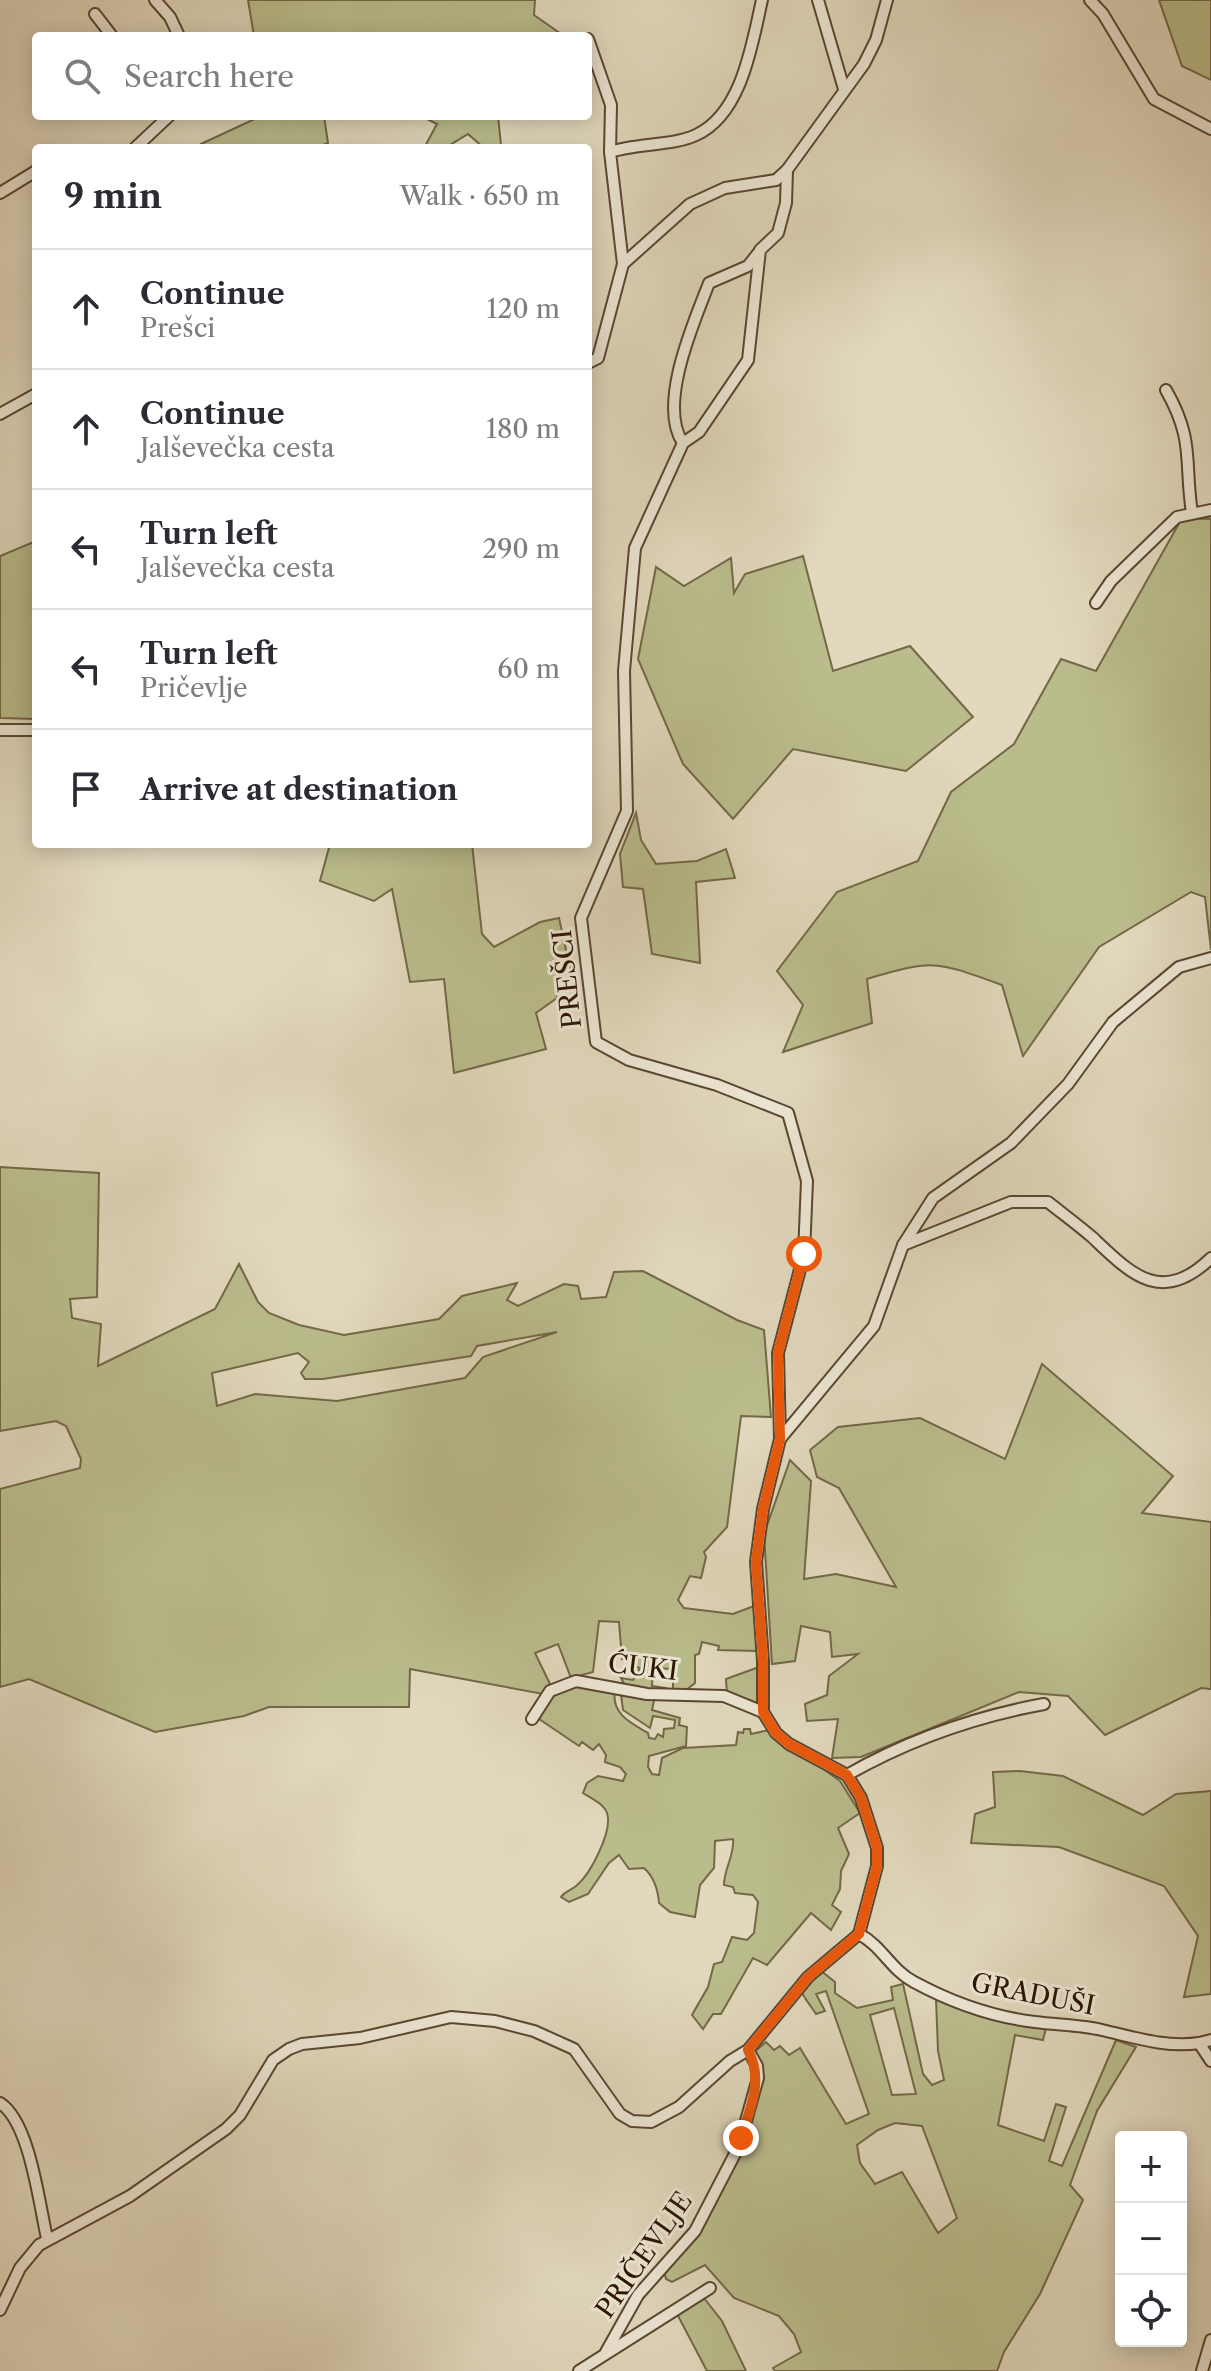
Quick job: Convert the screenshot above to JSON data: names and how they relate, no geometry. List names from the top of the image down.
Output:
{
  "streets": {
    "street": [
      "PREŠCI",
      "ĆUKI",
      "GRADUŠI",
      "PRIČEVLJE"
    ]
  },
  "page": {
    "search": "Search here",
    "heading": ["9 min", "Walk · 650 m"],
    "list": [
      ["Continue", "Prešci", "120 m"],
      ["Continue", "Jalševečka cesta", "180 m"],
      ["Turn left", "Jalševečka cesta", "290 m"],
      ["Turn left", "Pričevlje", "60 m"],
      "Arrive at destination"
    ],
    "map_buttons": ["+", "−"]
  }
}
